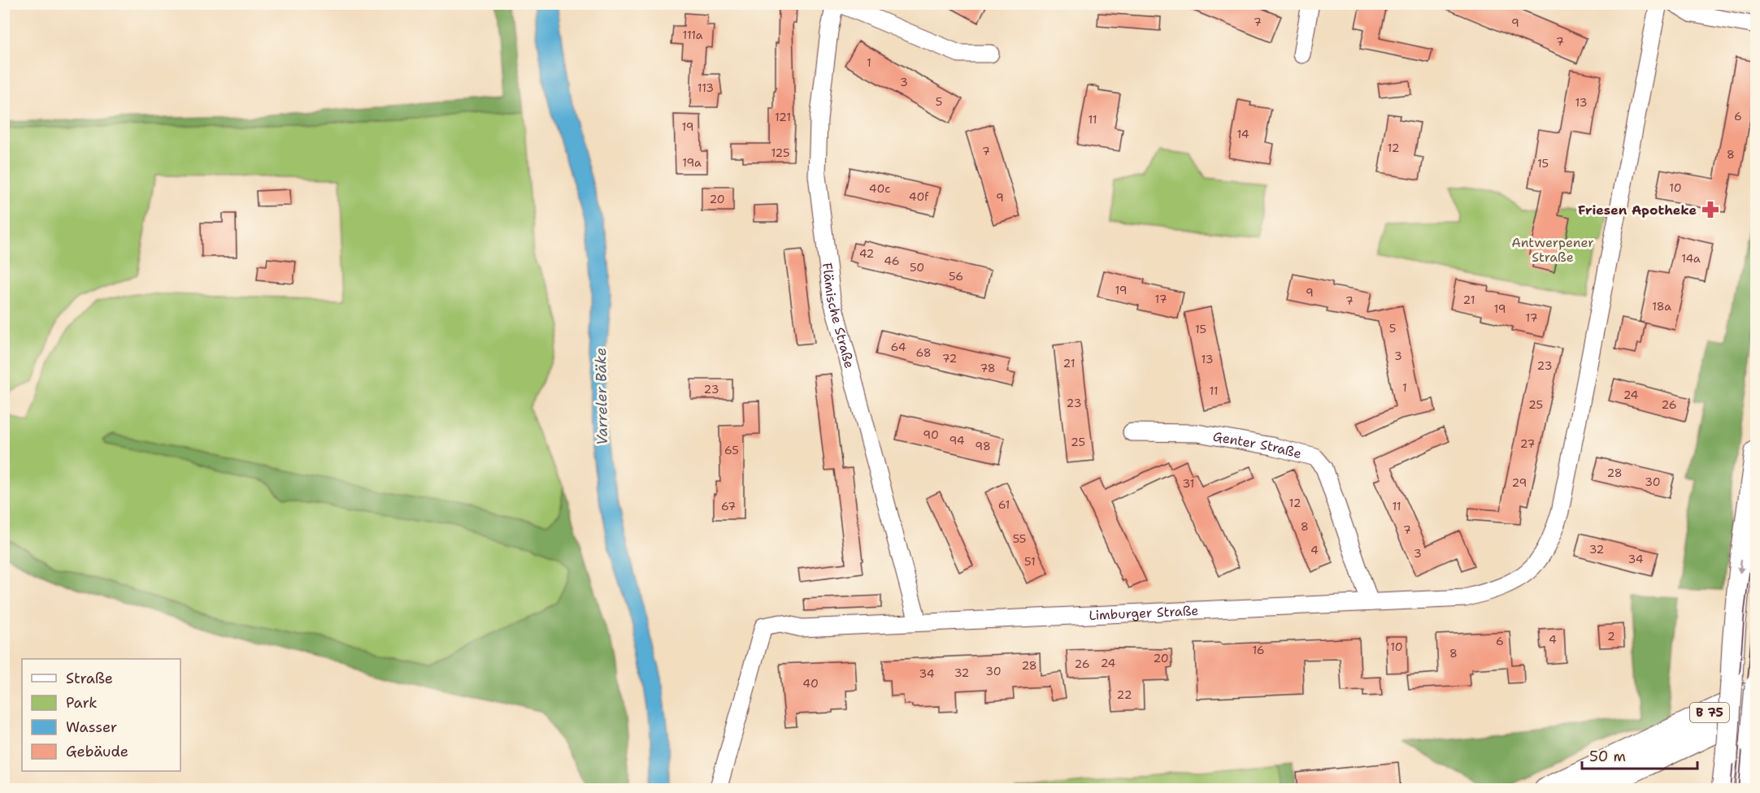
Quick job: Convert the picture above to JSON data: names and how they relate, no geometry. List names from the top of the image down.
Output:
{
  "streets": {
    "highway": ["B 75"],
    "street": ["Flämische Straße", "Genter Straße", "Limburger Straße"]
  },
  "crossings": [
    ["Flämische Straße", "Limburger Straße"],
    ["Genter Straße", "Limburger Straße"]
  ],
  "water": ["Varreler Bäke"],
  "parks": ["Antwerpener Straße"],
  "places": {
    "pharmacy": ["Friesen Apotheke"]
  },
  "house_numbers": [
    "7",
    "9",
    "111a",
    "7",
    "1",
    "3",
    "113",
    "5",
    "13",
    "6",
    "121",
    "11",
    "19",
    "14",
    "12",
    "7",
    "125",
    "8",
    "19a",
    "15",
    "10",
    "40c",
    "40f",
    "9",
    "20",
    "42",
    "14a",
    "46",
    "50",
    "56",
    "19",
    "9",
    "17",
    "21",
    "7",
    "18a",
    "19",
    "17",
    "5",
    "15",
    "64",
    "68",
    "3",
    "72",
    "13",
    "21",
    "23",
    "78",
    "1",
    "23",
    "11",
    "24",
    "23",
    "25",
    "26",
    "90",
    "94",
    "25",
    "27",
    "98",
    "65",
    "28",
    "30",
    "29",
    "31",
    "12",
    "61",
    "67",
    "11",
    "8",
    "7",
    "55",
    "32",
    "4",
    "3",
    "34",
    "51",
    "2",
    "4",
    "6",
    "10",
    "16",
    "8",
    "20",
    "24",
    "26",
    "28",
    "30",
    "32",
    "34",
    "40",
    "22"
  ],
  "legend": [
    "Straße",
    "Park",
    "Wasser",
    "Gebäude"
  ],
  "scale_bar": "50 m"
}
